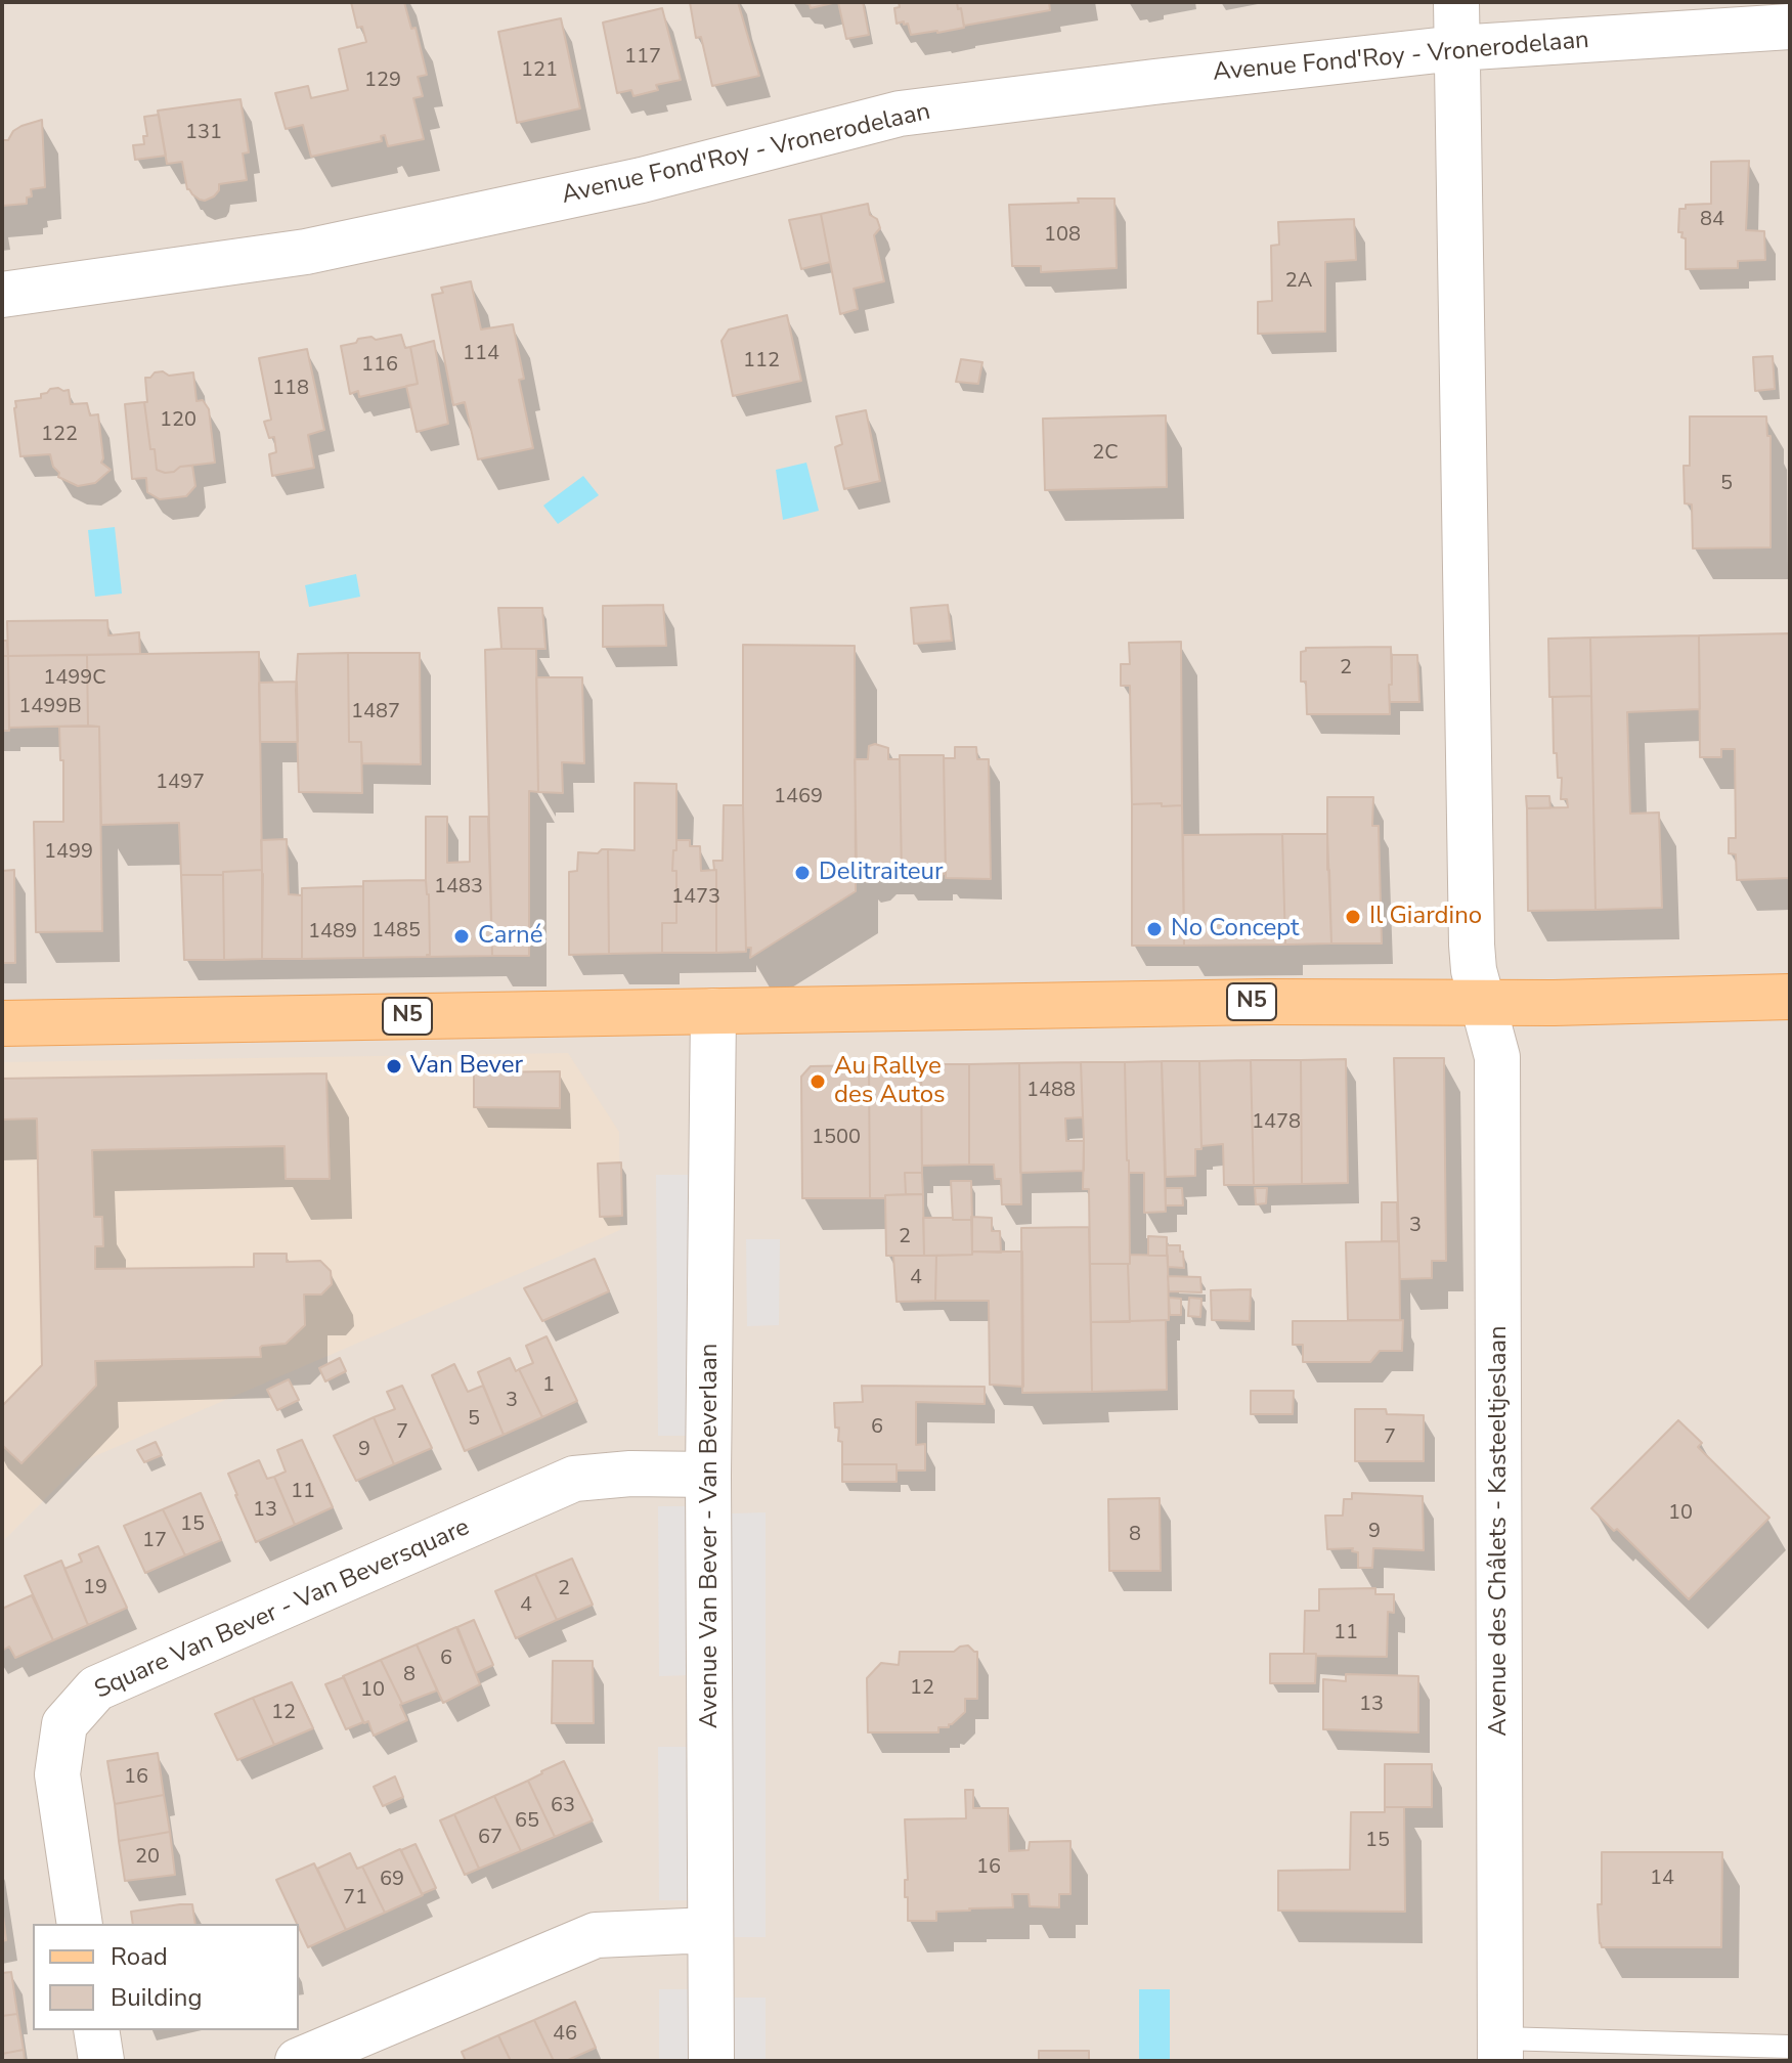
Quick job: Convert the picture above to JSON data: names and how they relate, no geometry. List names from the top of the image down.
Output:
{
  "streets": {
    "main road": ["N5"],
    "street": [
      "Avenue Fond'Roy - Vronerodelaan",
      "Avenue des Châlets - Kasteeltjeslaan",
      "Avenue Van Bever - Van Beverlaan",
      "Square Van Bever - Van Beversquare"
    ]
  },
  "crossings": [
    ["Avenue Fond'Roy - Vronerodelaan", "Avenue des Châlets - Kasteeltjeslaan"],
    ["N5", "Avenue des Châlets - Kasteeltjeslaan"],
    ["N5", "Avenue Van Bever - Van Beverlaan"],
    ["Avenue Van Bever - Van Beverlaan", "Square Van Bever - Van Beversquare"]
  ],
  "places": [
    "Delitraiteur",
    "Il Giardino",
    "No Concept",
    "Carné",
    "Van Bever",
    "Au Rallye des Autos"
  ],
  "house_numbers": [
    "117",
    "121",
    "129",
    "131",
    "84",
    "108",
    "2A",
    "114",
    "112",
    "116",
    "118",
    "120",
    "122",
    "2C",
    "5",
    "2",
    "1499C",
    "1499B",
    "1487",
    "1497",
    "1469",
    "1499",
    "1483",
    "1473",
    "1485",
    "1489",
    "1488",
    "1478",
    "1500",
    "3",
    "2",
    "4",
    "1",
    "3",
    "5",
    "6",
    "7",
    "7",
    "9",
    "11",
    "13",
    "10",
    "15",
    "9",
    "8",
    "17",
    "19",
    "2",
    "4",
    "11",
    "6",
    "8",
    "12",
    "10",
    "13",
    "12",
    "16",
    "63",
    "65",
    "67",
    "15",
    "20",
    "16",
    "14",
    "69",
    "71",
    "46"
  ],
  "legend": ["Road", "Building"]
}
